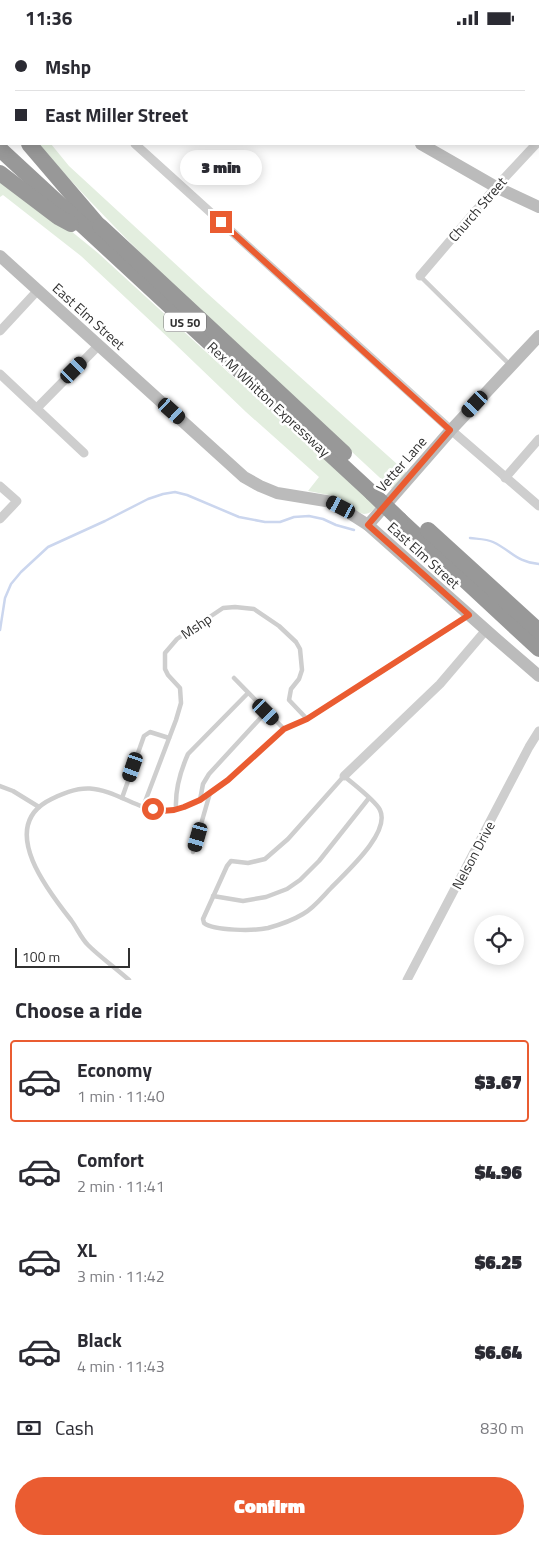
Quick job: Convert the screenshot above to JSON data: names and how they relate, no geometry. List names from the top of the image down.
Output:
{
  "streets": {
    "highway": ["US 50", "Rex M Whitton Expressway"],
    "street": [
      "Church Street",
      "East Elm Street",
      "Vetter Lane",
      "Nelson Drive"
    ],
    "lane": ["Mshp"]
  },
  "crossings": [
    ["East Elm Street", "Vetter Lane"]
  ],
  "scale_bar": "100 m",
  "page": {
    "status": "11:36",
    "banner": ["Mshp", "East Miller Street"],
    "bubble": "3 min",
    "scale": "100 m",
    "heading": "Choose a ride",
    "list": [
      {
        "name": "Economy",
        "note": "1 min · 11:40",
        "value": "$3.67"
      },
      {
        "name": "Comfort",
        "note": "2 min · 11:41",
        "value": "$4.96"
      },
      {
        "name": "XL",
        "note": "3 min · 11:42",
        "value": "$6.25"
      },
      {
        "name": "Black",
        "note": "4 min · 11:43",
        "value": "$6.64"
      }
    ],
    "pay": ["Cash", "830 m"],
    "buttons": "Confirm"
  }
}
